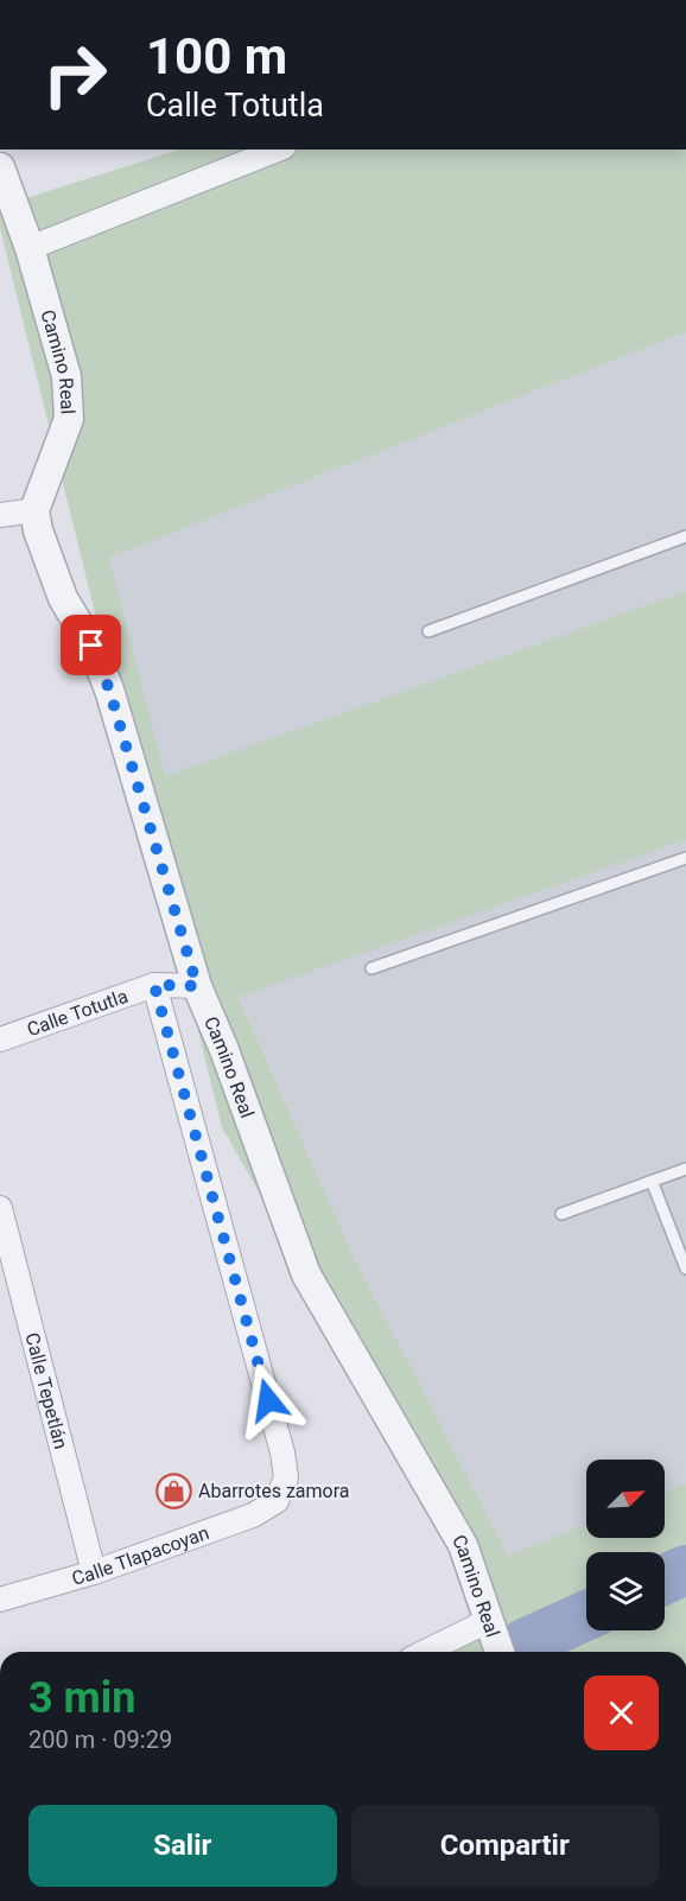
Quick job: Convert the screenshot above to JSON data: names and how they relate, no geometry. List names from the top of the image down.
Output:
{
  "streets": {
    "street": [
      "Camino Real",
      "Calle Totutla",
      "Calle Tepetlán",
      "Calle Tlapacoyan"
    ]
  },
  "crossings": [
    ["Camino Real", "Calle Totutla"],
    ["Calle Totutla", "Calle Tlapacoyan"],
    ["Calle Tepetlán", "Calle Tlapacoyan"]
  ],
  "places": {
    "shop": ["Abarrotes zamora"]
  },
  "north": "top right",
  "page": {
    "turn": ["100 m", "Calle Totutla"],
    "heading": ["3 min", "200 m · 09:29"],
    "buttons": ["Salir", "Compartir"]
  }
}
